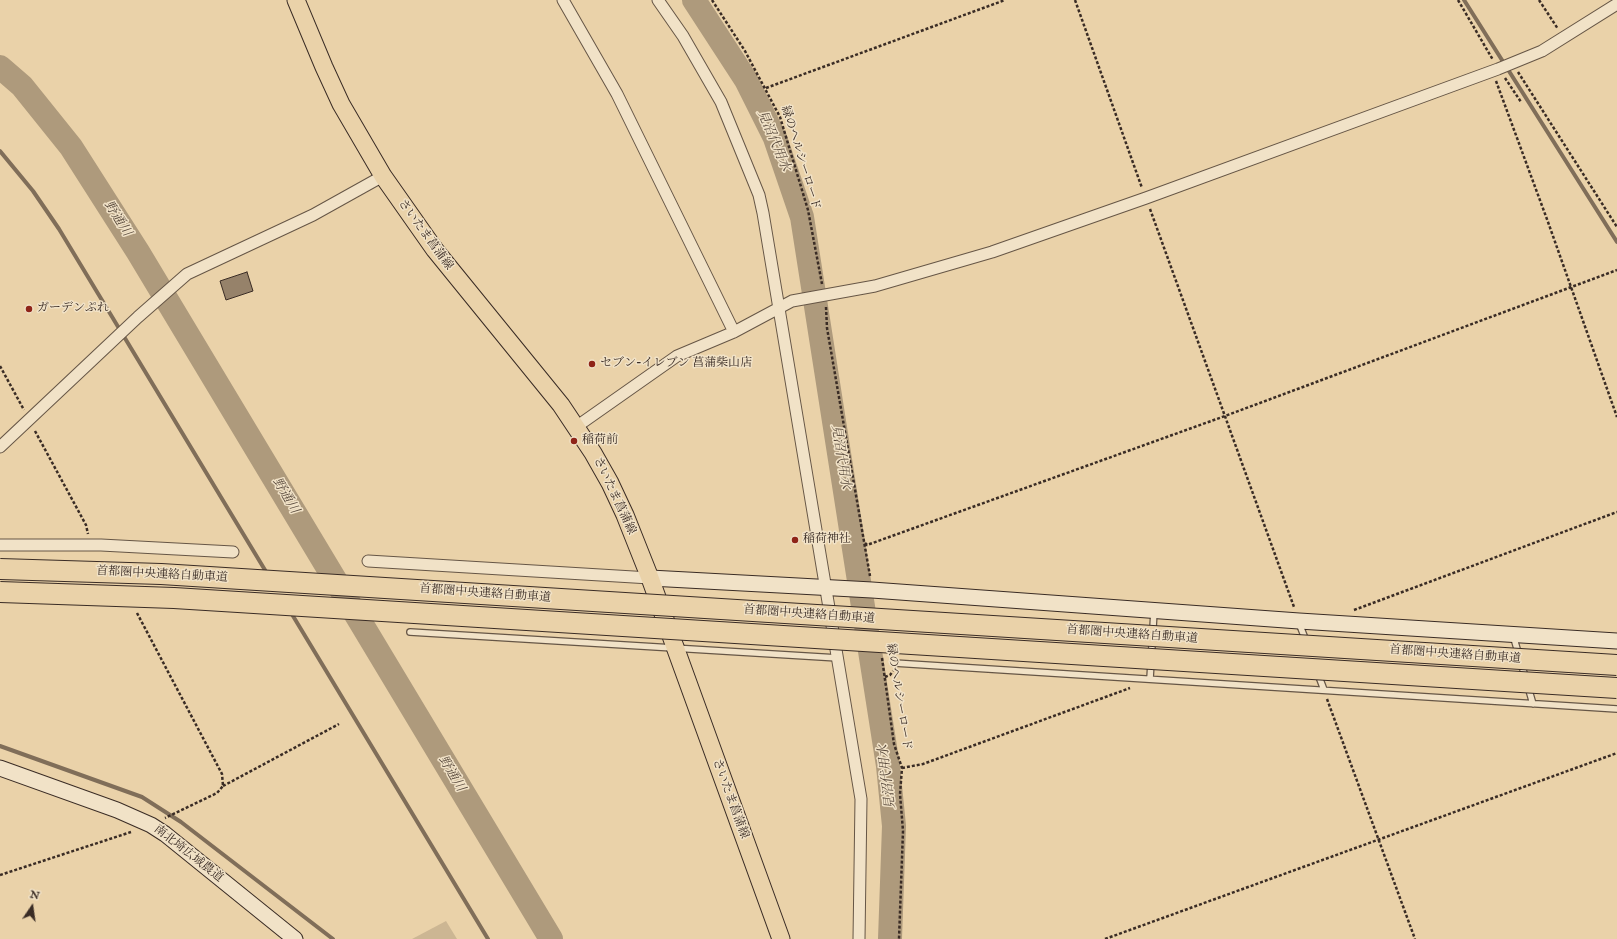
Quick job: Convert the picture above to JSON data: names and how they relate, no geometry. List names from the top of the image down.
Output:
{
  "streets": {
    "highway": ["首都圏中央連絡自動車道"],
    "main road": ["さいたま菖蒲線"],
    "street": ["南北埼広域農道"],
    "path": ["緑のヘルシーロード"]
  },
  "water": ["見沼代用水", "野通川"],
  "places": [
    "ガーデンぷれ",
    "セブン-イレブン 菖蒲柴山店",
    "稲荷前",
    "稲荷神社"
  ],
  "north": "top"
}
